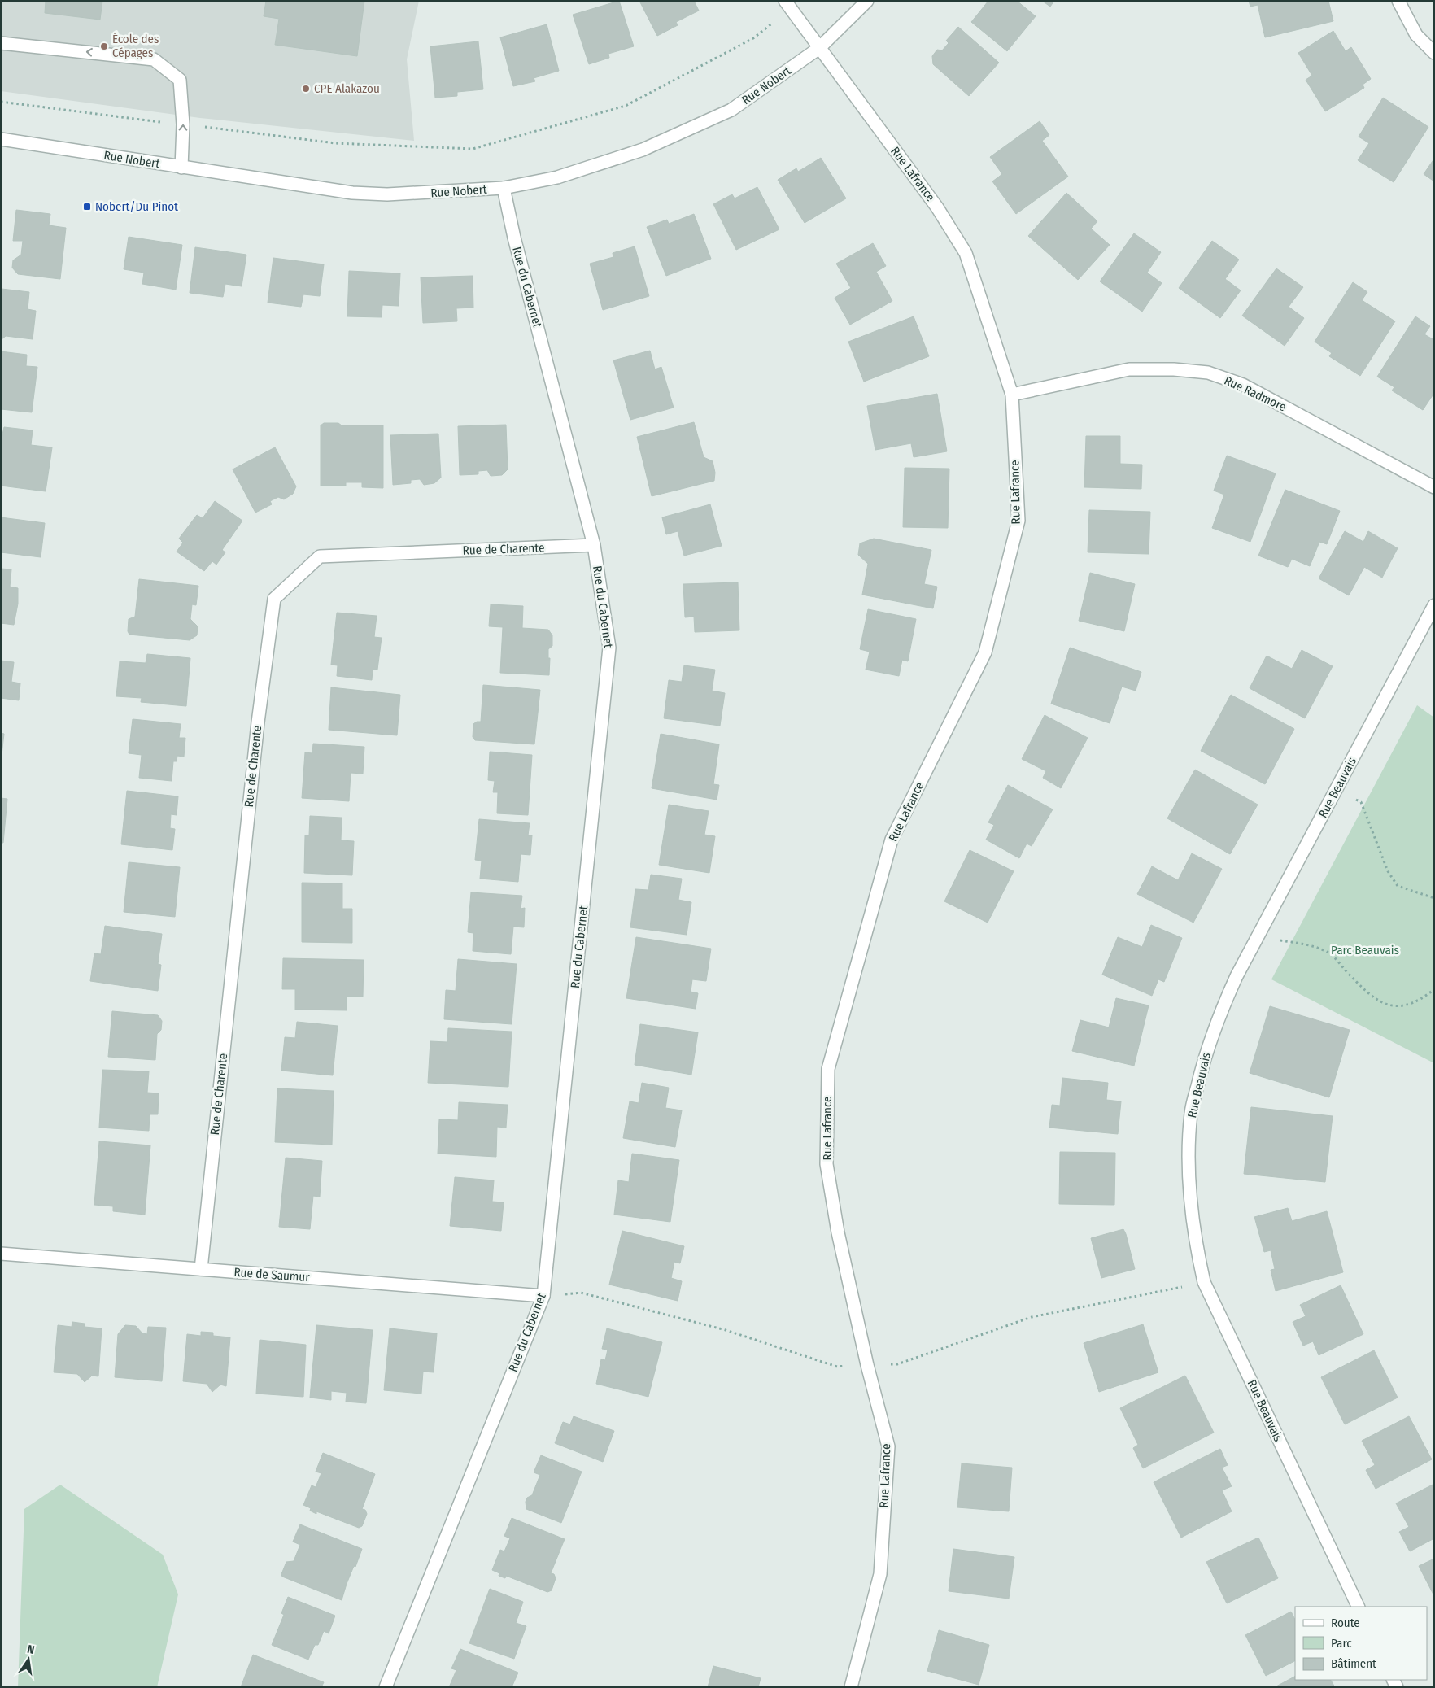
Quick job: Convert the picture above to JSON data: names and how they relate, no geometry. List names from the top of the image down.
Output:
{
  "streets": {
    "street": [
      "Rue Nobert",
      "Rue Lafrance",
      "Rue du Cabernet",
      "Rue Radmore",
      "Rue de Charente",
      "Rue Beauvais",
      "Rue de Saumur"
    ]
  },
  "crossings": [
    ["Rue Nobert", "Rue Lafrance"],
    ["Rue Nobert", "Rue du Cabernet"],
    ["Rue Lafrance", "Rue Radmore"],
    ["Rue du Cabernet", "Rue de Charente"],
    ["Rue du Cabernet", "Rue de Saumur"],
    ["Rue de Charente", "Rue de Saumur"]
  ],
  "parks": ["Parc Beauvais"],
  "places": {
    "other": ["École des Cépages", "CPE Alakazou"],
    "transit": ["Nobert/Du Pinot"]
  },
  "legend": ["Route", "Parc", "Bâtiment"],
  "north": "top"
}
